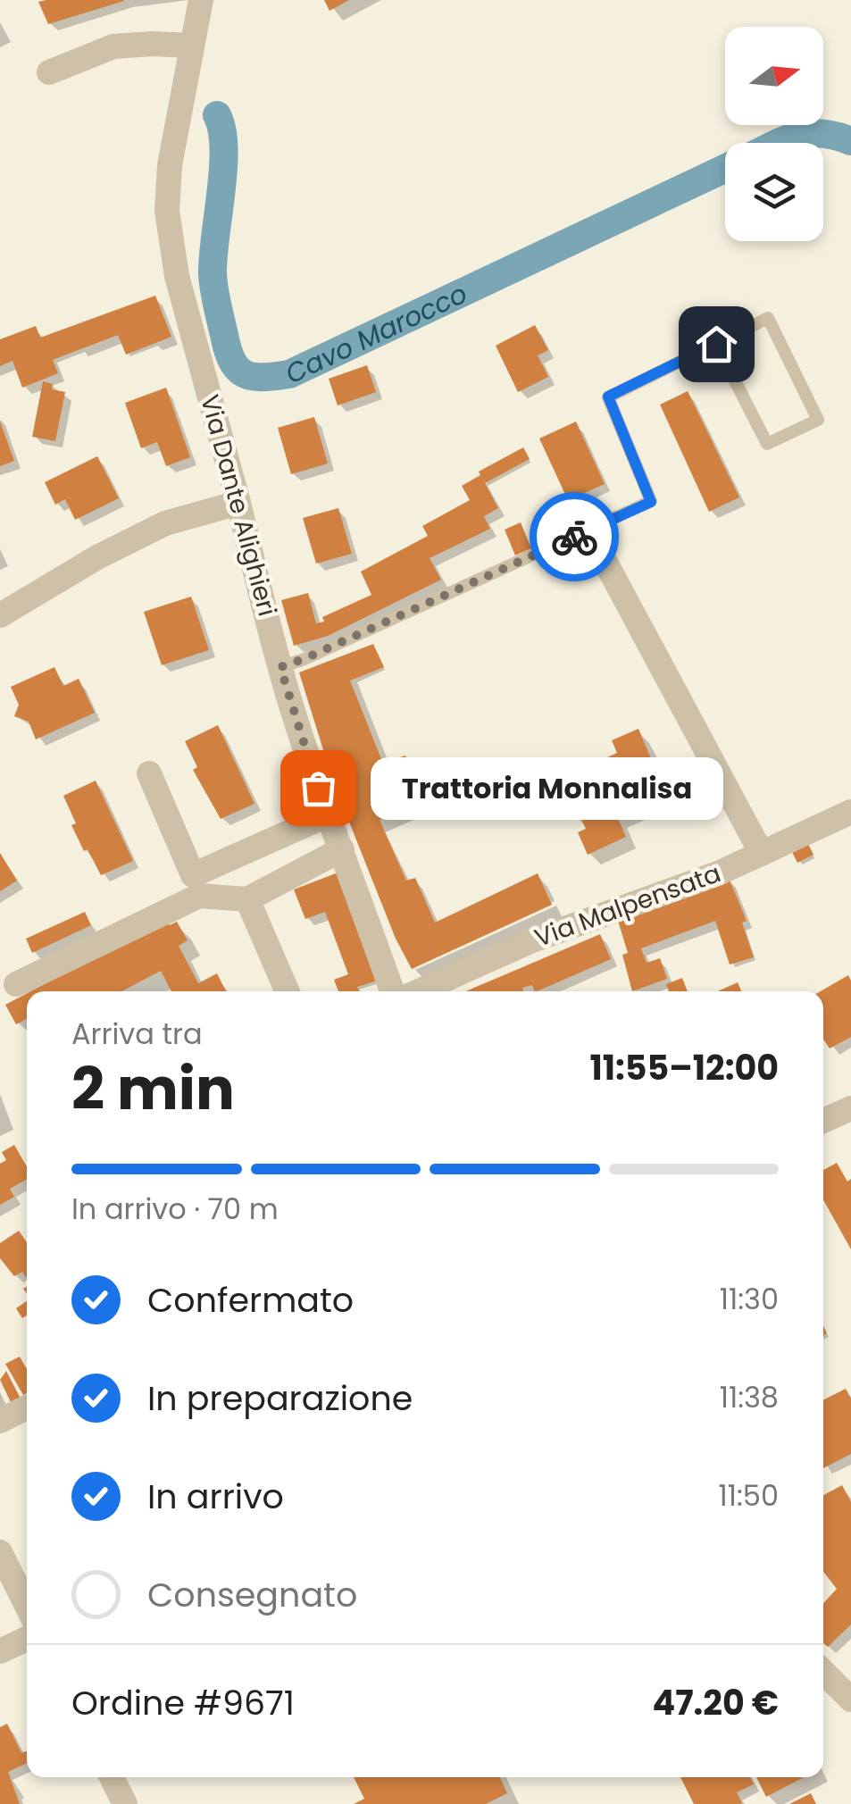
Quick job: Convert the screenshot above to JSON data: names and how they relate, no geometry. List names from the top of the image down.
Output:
{
  "streets": {
    "street": ["Via Dante Alighieri", "Via Malpensata"]
  },
  "water": ["Cavo Marocco"],
  "places": ["Trattoria Monnalisa"],
  "north": "right",
  "page": {
    "bubble": "Trattoria Monnalisa",
    "heading": ["2 min", "Arriva tra", "11:55–12:00"],
    "panel": ["Ordine #9671", "47.20 €"],
    "bar": "In arrivo · 70 m",
    "list": [
      ["Confermato", "11:30"],
      ["In preparazione", "11:38"],
      ["In arrivo", "11:50"],
      "Consegnato"
    ]
  }
}
